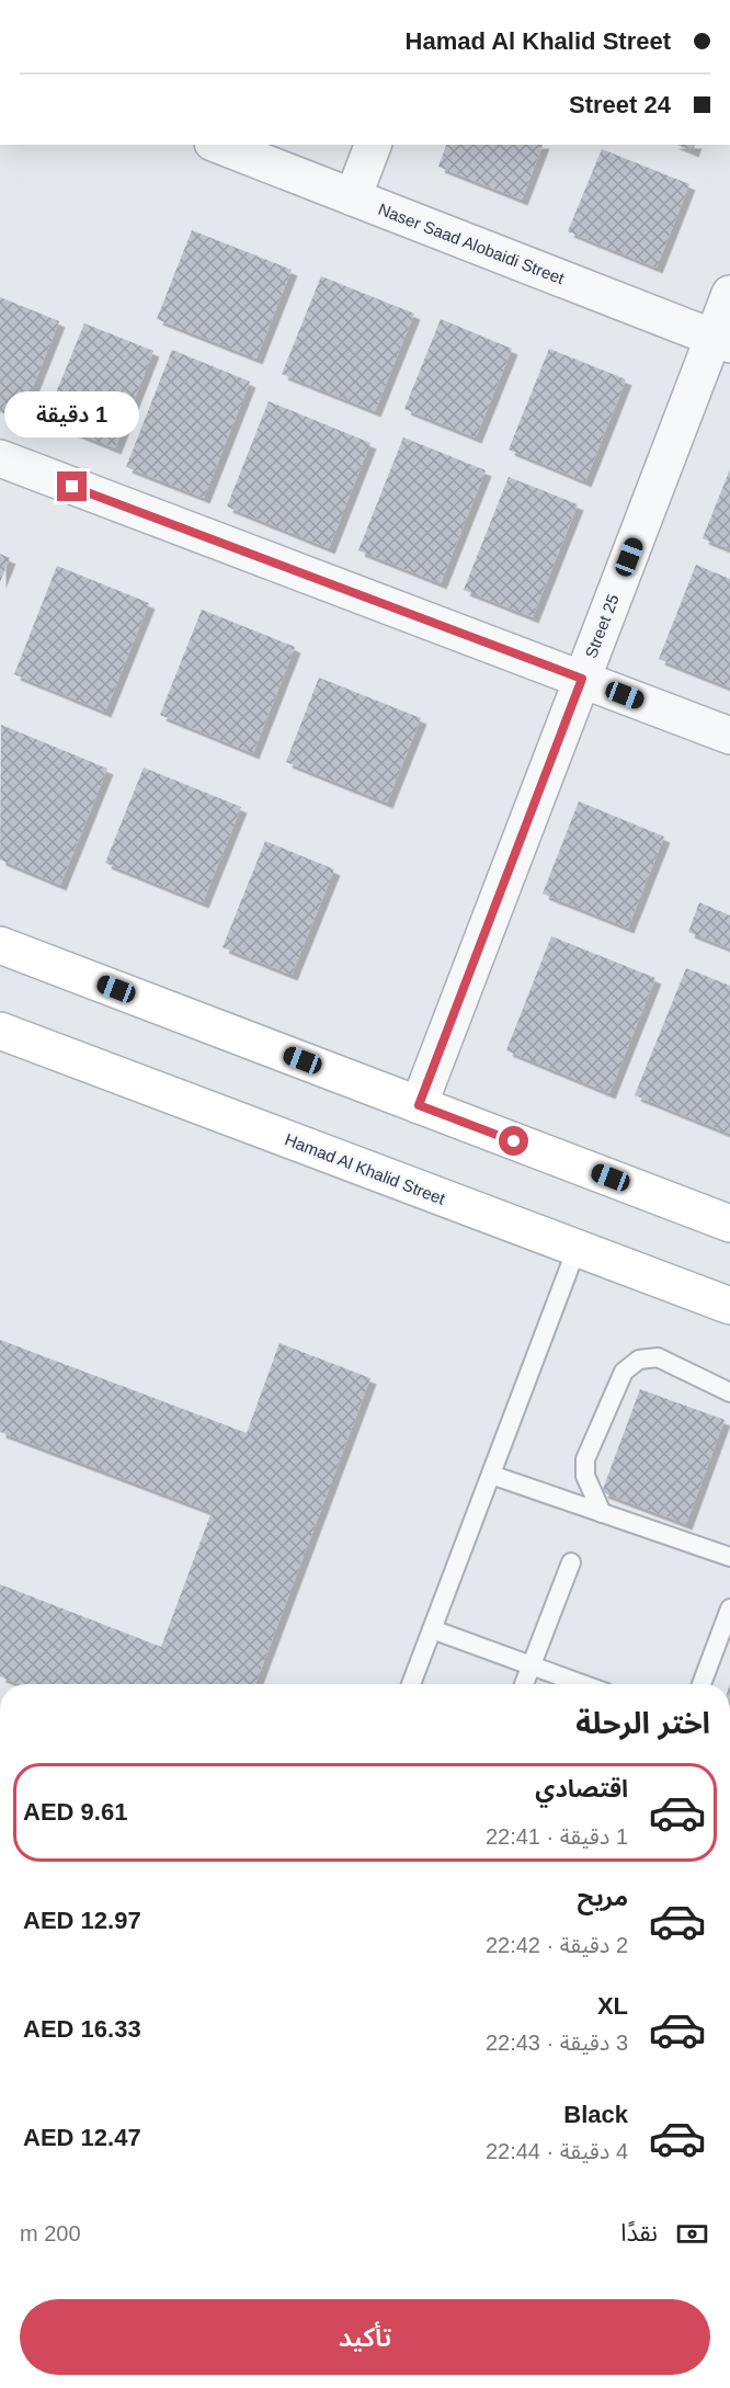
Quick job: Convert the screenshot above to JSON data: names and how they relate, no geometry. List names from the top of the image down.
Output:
{
  "streets": {
    "street": ["Naser Saad Alobaidi Street", "Street 25", "Hamad Al Khalid Street"]
  },
  "crossings": [
    ["Naser Saad Alobaidi Street", "Street 25"]
  ],
  "page": {
    "banner": ["Hamad Al Khalid Street", "Street 24"],
    "bubble": "1 دقيقة",
    "heading": "اختر الرحلة",
    "list": [
      {
        "name": "اقتصادي",
        "note": "1 دقيقة · 22:41",
        "value": "AED 9.61"
      },
      {
        "name": "مريح",
        "note": "2 دقيقة · 22:42",
        "value": "AED 12.97"
      },
      {
        "name": "XL",
        "note": "3 دقيقة · 22:43",
        "value": "AED 16.33"
      },
      {
        "name": "Black",
        "note": "4 دقيقة · 22:44",
        "value": "AED 12.47"
      }
    ],
    "pay": ["نقدًا", "200 m"],
    "buttons": "تأكيد"
  }
}
